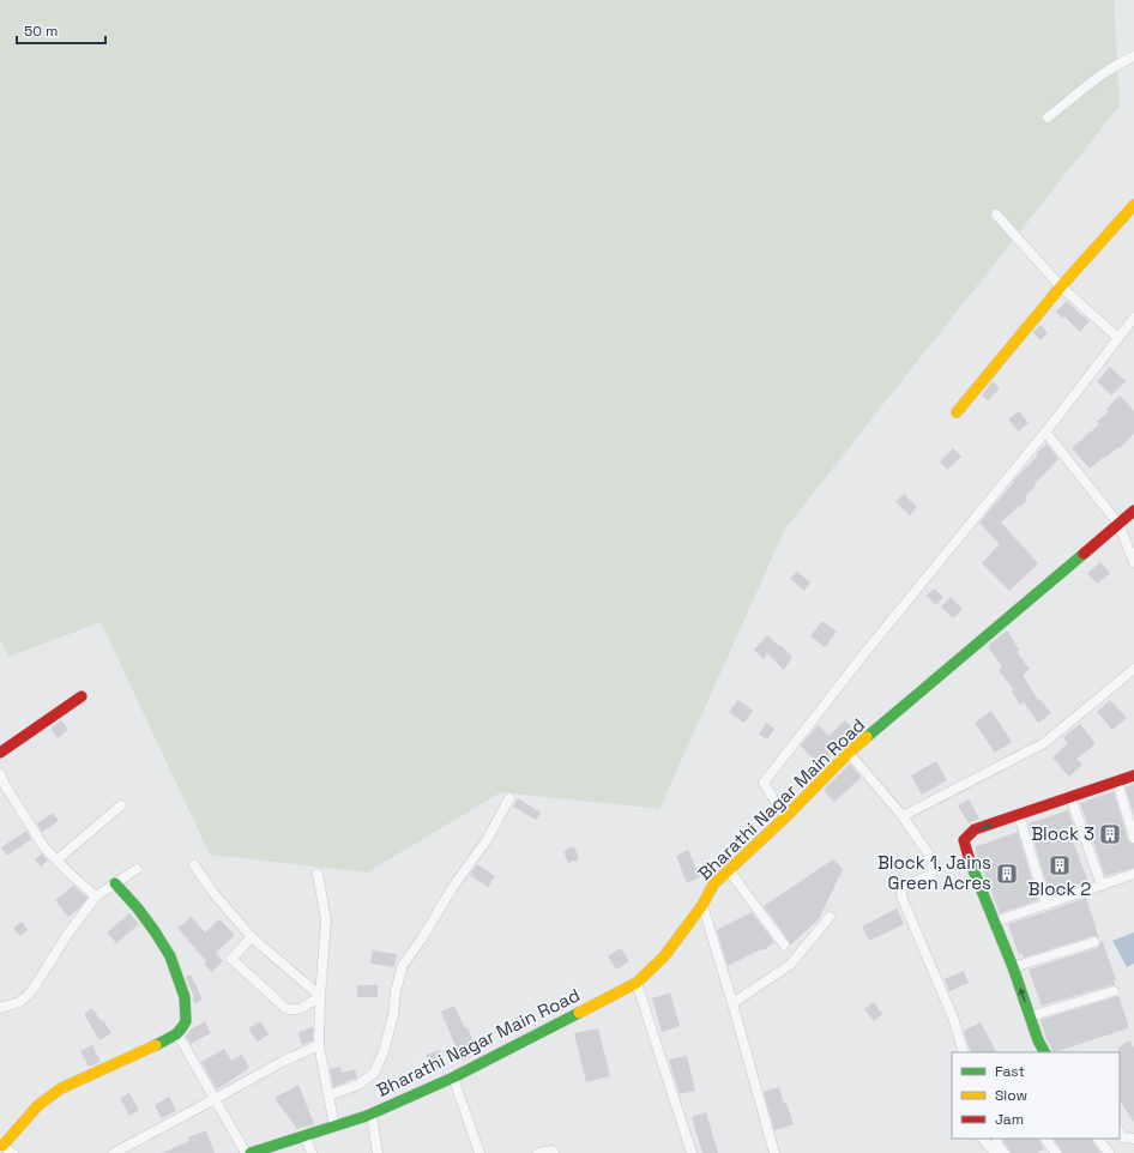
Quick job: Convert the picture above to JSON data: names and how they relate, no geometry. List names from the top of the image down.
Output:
{
  "streets": {
    "street": ["Bharathi Nagar Main Road"]
  },
  "places": {
    "building": ["Block 3", "Block 2", "Block 1, Jains Green Acres"]
  },
  "legend": ["Fast", "Slow", "Jam"],
  "scale_bar": "50 m"
}
